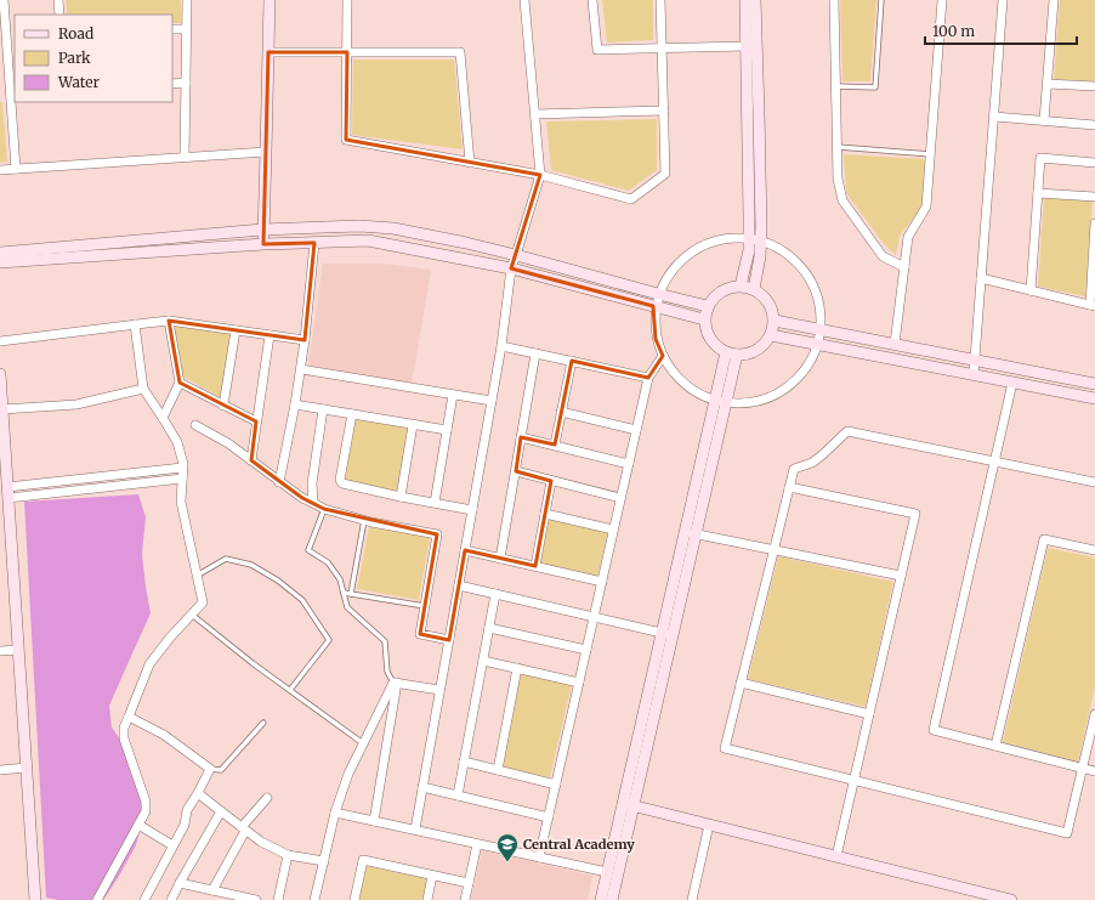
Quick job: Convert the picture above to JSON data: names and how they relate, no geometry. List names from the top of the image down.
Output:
{
  "places": {
    "school or university": ["Central Academy"]
  },
  "legend": ["Road", "Park", "Water"],
  "scale_bar": "100 m"
}
